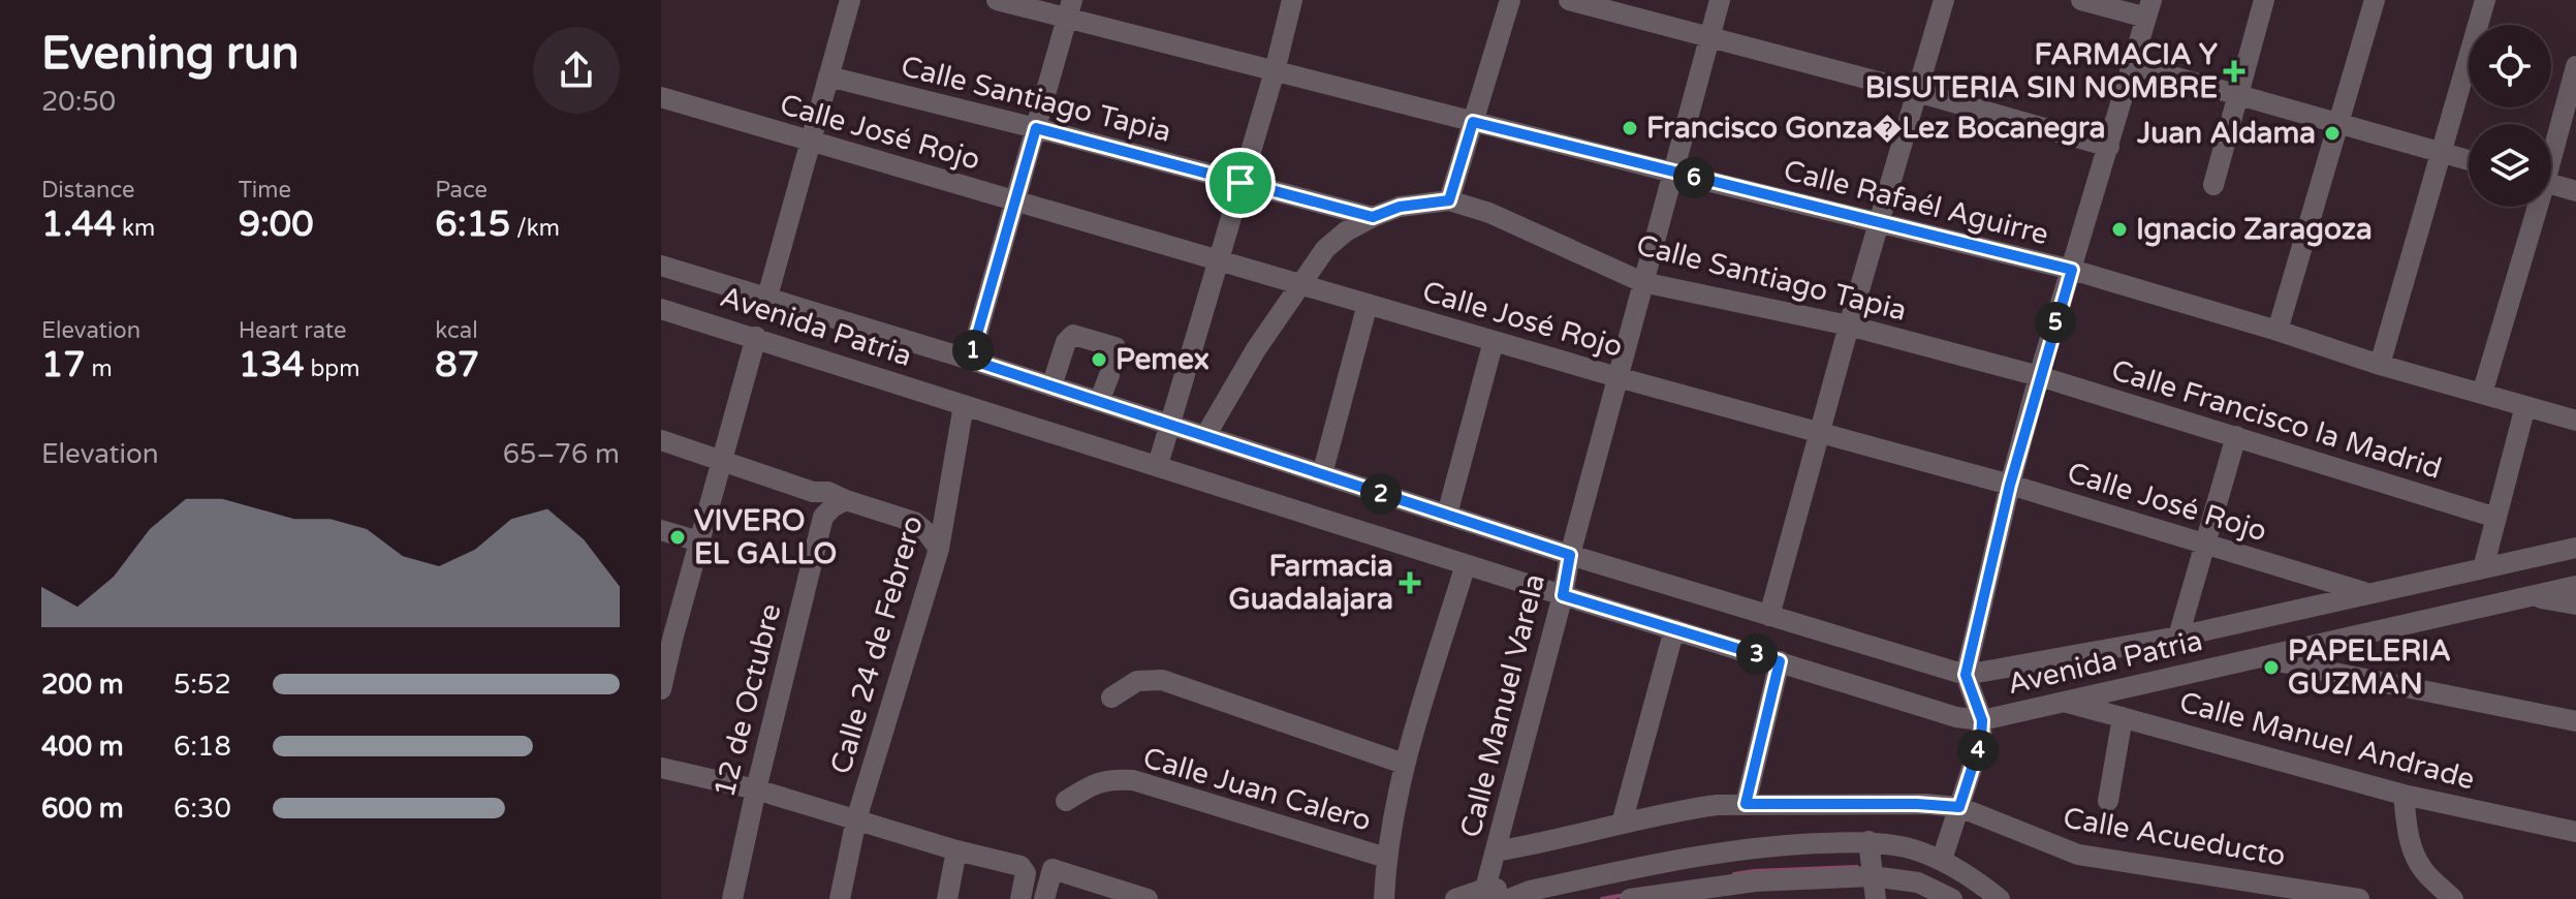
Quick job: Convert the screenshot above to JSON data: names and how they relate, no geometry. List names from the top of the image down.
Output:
{
  "streets": {
    "street": [
      "Calle Santiago Tapia",
      "Calle José Rojo",
      "Calle Rafaél Aguirre",
      "Avenida Patria",
      "Calle Francisco la Madrid",
      "Calle 24 de Febrero",
      "12 de Octubre",
      "Calle Manuel Varela",
      "Calle Manuel Andrade",
      "Calle Juan Calero",
      "Calle Acueducto"
    ]
  },
  "crossings": [
    ["Calle Santiago Tapia", "Calle Francisco la Madrid"],
    ["Calle Santiago Tapia", "Calle Manuel Varela"],
    ["Calle José Rojo", "Avenida Patria"],
    ["Calle José Rojo", "Calle Manuel Varela"],
    ["Calle Rafaél Aguirre", "Calle Manuel Varela"],
    ["Avenida Patria", "Calle 24 de Febrero"],
    ["Avenida Patria", "Calle Manuel Varela"],
    ["Avenida Patria", "Calle Manuel Andrade"],
    ["Calle Manuel Varela", "Calle Acueducto"]
  ],
  "places": {
    "health": ["FARMACIA Y BISUTERIA SIN NOMBRE", "Farmacia Guadalajara"],
    "other": [
      "Francisco Gonza�Lez Bocanegra",
      "Juan Aldama",
      "Ignacio Zaragoza",
      "Pemex",
      "VIVERO EL GALLO",
      "PAPELERIA GUZMAN"
    ]
  },
  "page": {
    "heading": ["Evening run", "20:50"],
    "stats": [
      ["Distance", "1.44 km"],
      ["Time", "9:00"],
      ["Pace", "6:15 /km"],
      ["Elevation", "17 m"],
      ["Heart rate", "134 bpm"],
      ["kcal", "87"]
    ],
    "pins": [
      "6",
      "5",
      "1",
      "2",
      "3",
      "4"
    ],
    "chart": ["Elevation", "65–76 m"],
    "list": [
      {
        "name": "200 m",
        "note": "5:52"
      },
      {
        "name": "400 m",
        "note": "6:18"
      },
      {
        "name": "600 m",
        "note": "6:30"
      }
    ]
  }
}
